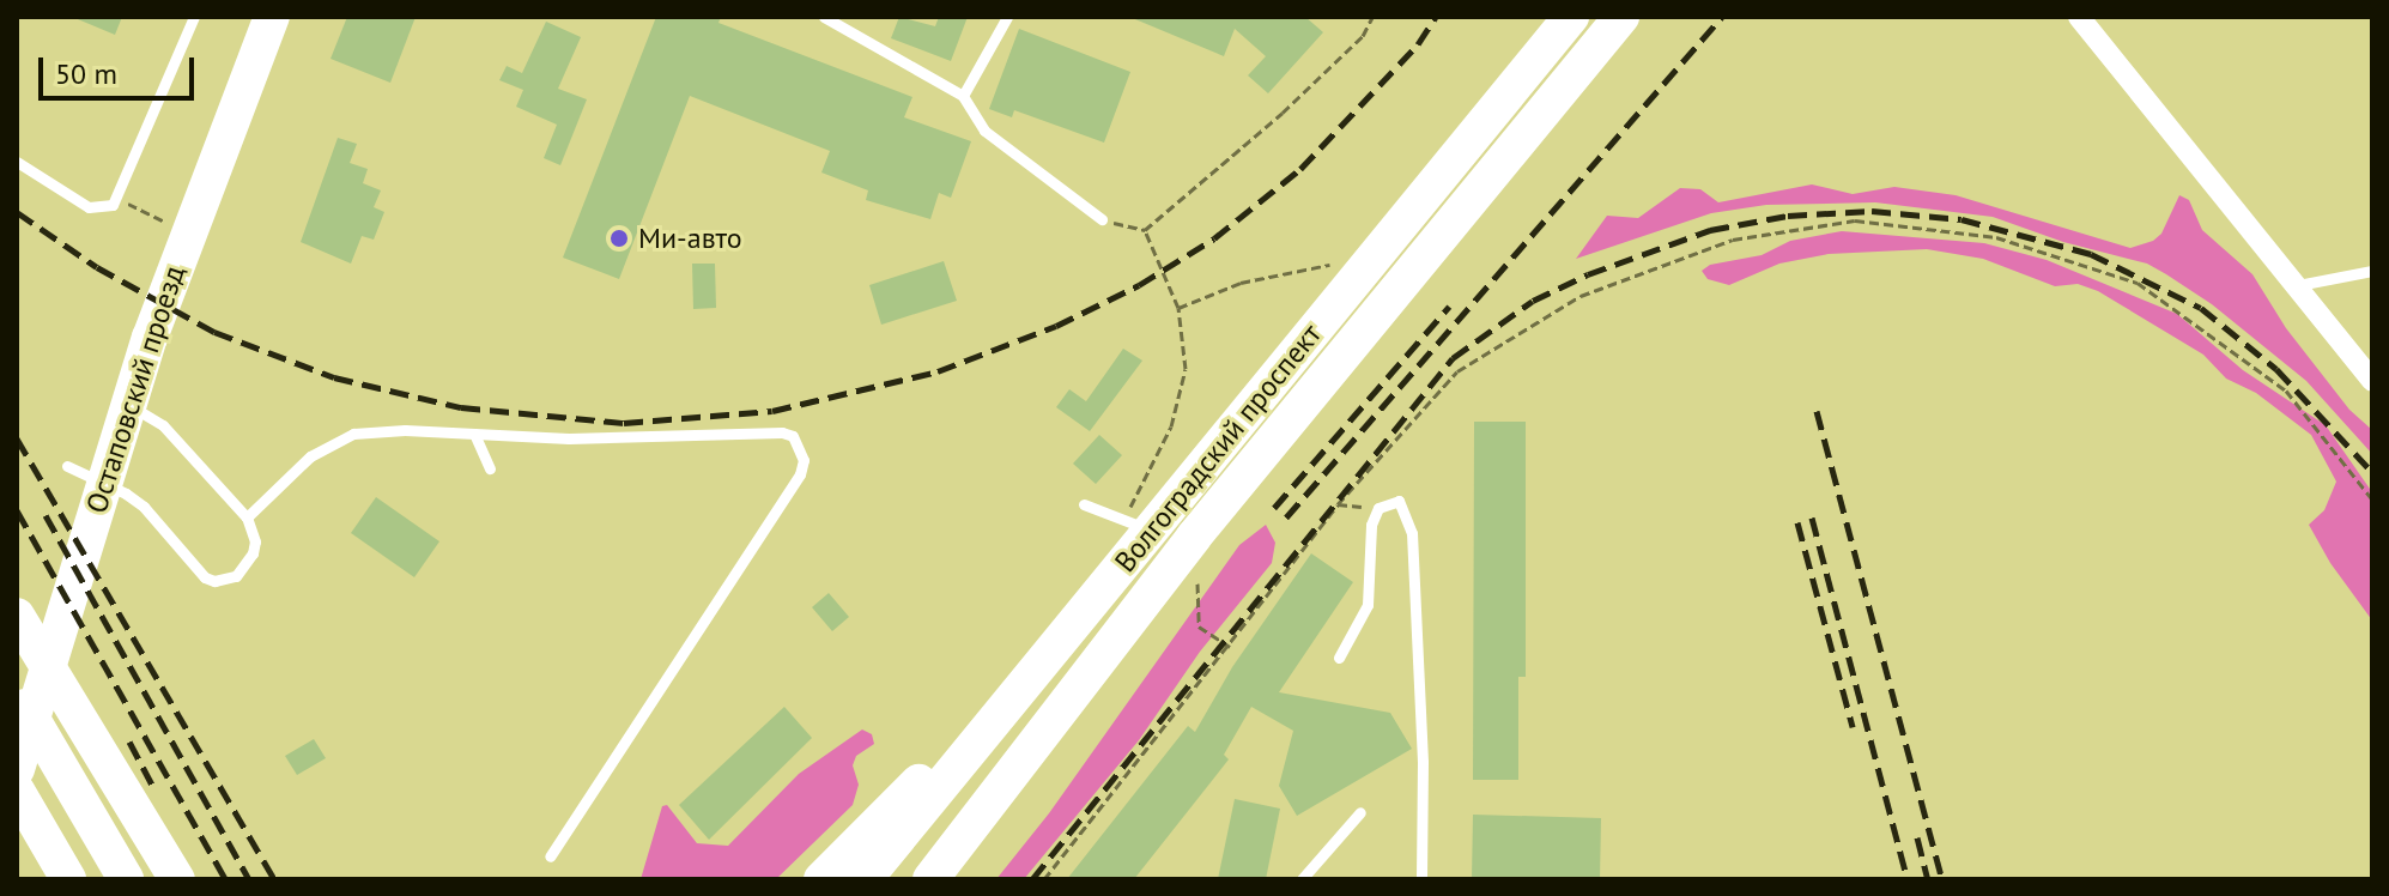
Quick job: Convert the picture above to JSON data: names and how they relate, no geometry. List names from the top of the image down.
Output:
{
  "streets": {
    "main road": ["Остаповский проезд", "Волгоградский проспект"]
  },
  "places": ["Ми-авто"],
  "scale_bar": "50 m"
}
